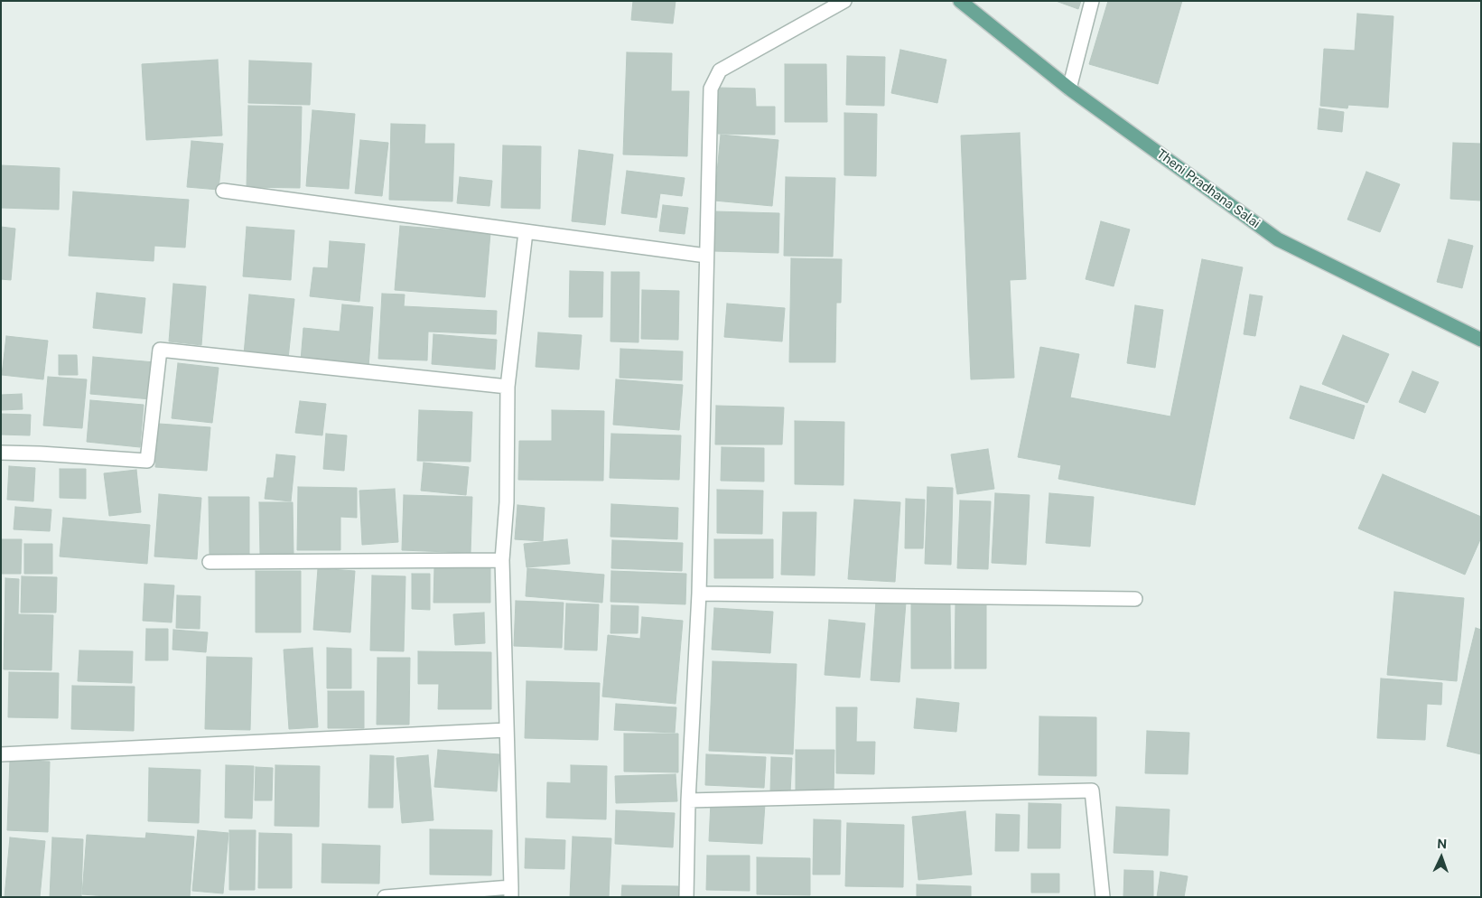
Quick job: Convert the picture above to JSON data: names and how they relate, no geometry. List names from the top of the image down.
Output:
{
  "streets": {
    "main road": ["Theni Pradhana Salai"]
  },
  "north": "top"
}
